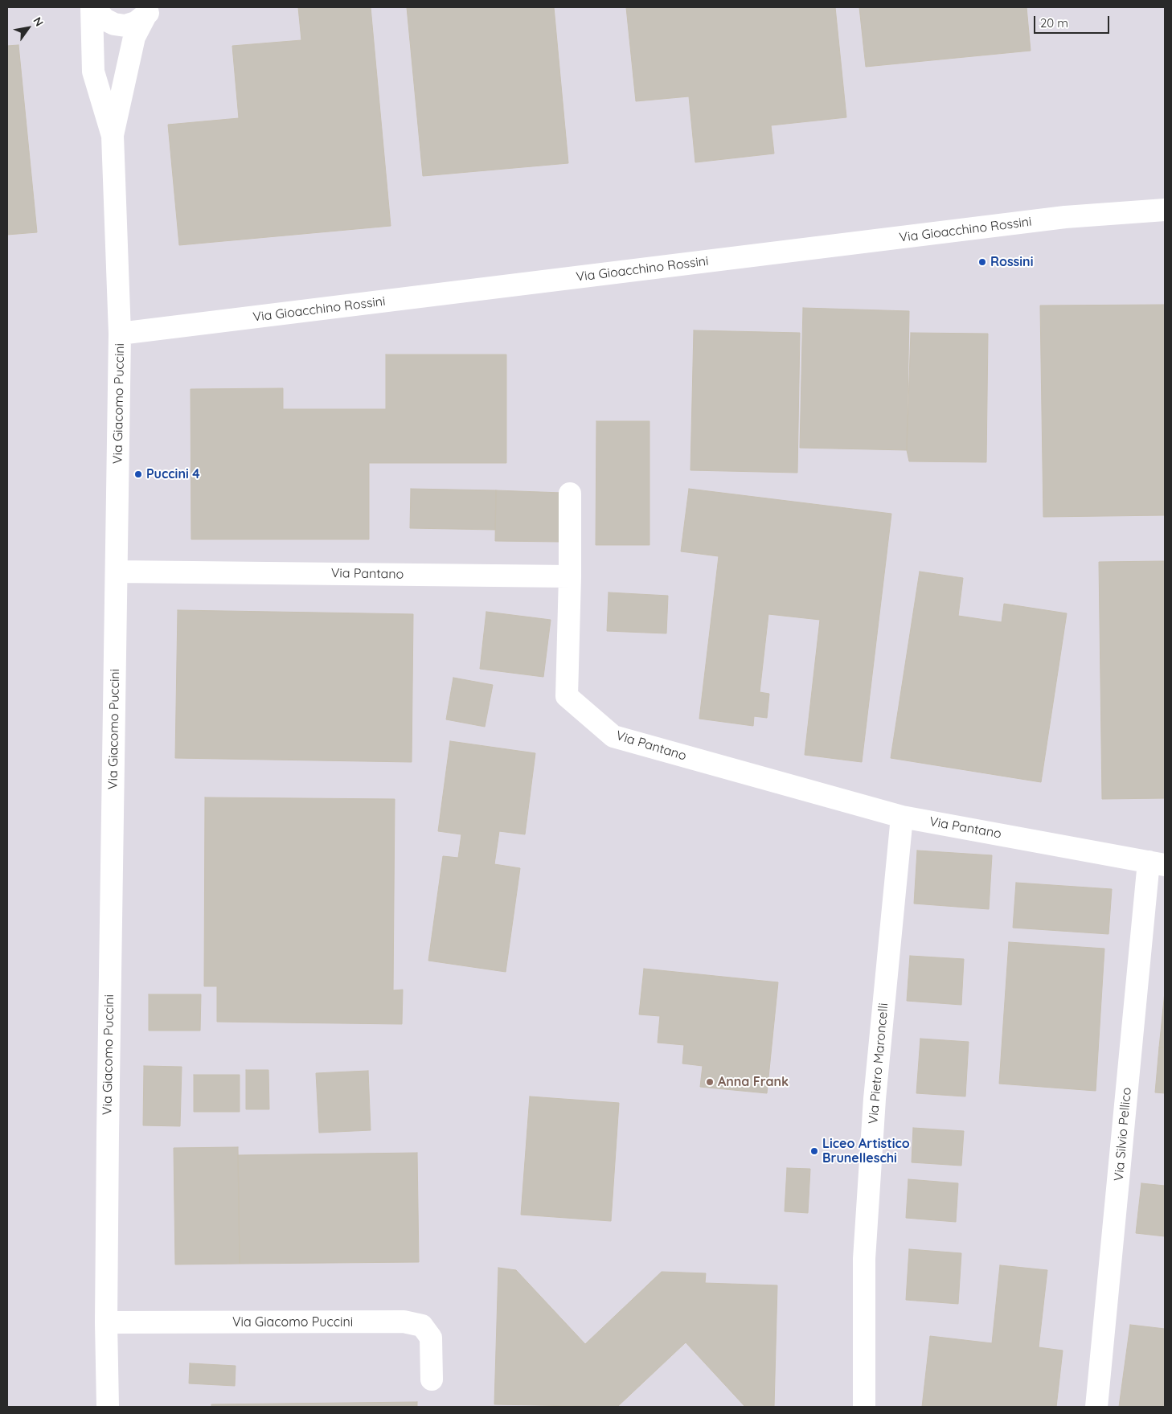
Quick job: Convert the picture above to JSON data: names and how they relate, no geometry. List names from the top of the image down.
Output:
{
  "streets": {
    "street": [
      "Via Gioacchino Rossini",
      "Via Giacomo Puccini",
      "Via Pantano",
      "Via Pietro Maroncelli",
      "Via Silvio Pellico"
    ]
  },
  "crossings": [
    ["Via Gioacchino Rossini", "Via Giacomo Puccini"],
    ["Via Giacomo Puccini", "Via Pantano"],
    ["Via Pantano", "Via Pietro Maroncelli"],
    ["Via Pantano", "Via Silvio Pellico"]
  ],
  "places": [
    "Rossini",
    "Puccini 4",
    "Anna Frank",
    "Liceo Artistico Brunelleschi"
  ],
  "scale_bar": "20 m",
  "north": "top right"
}
